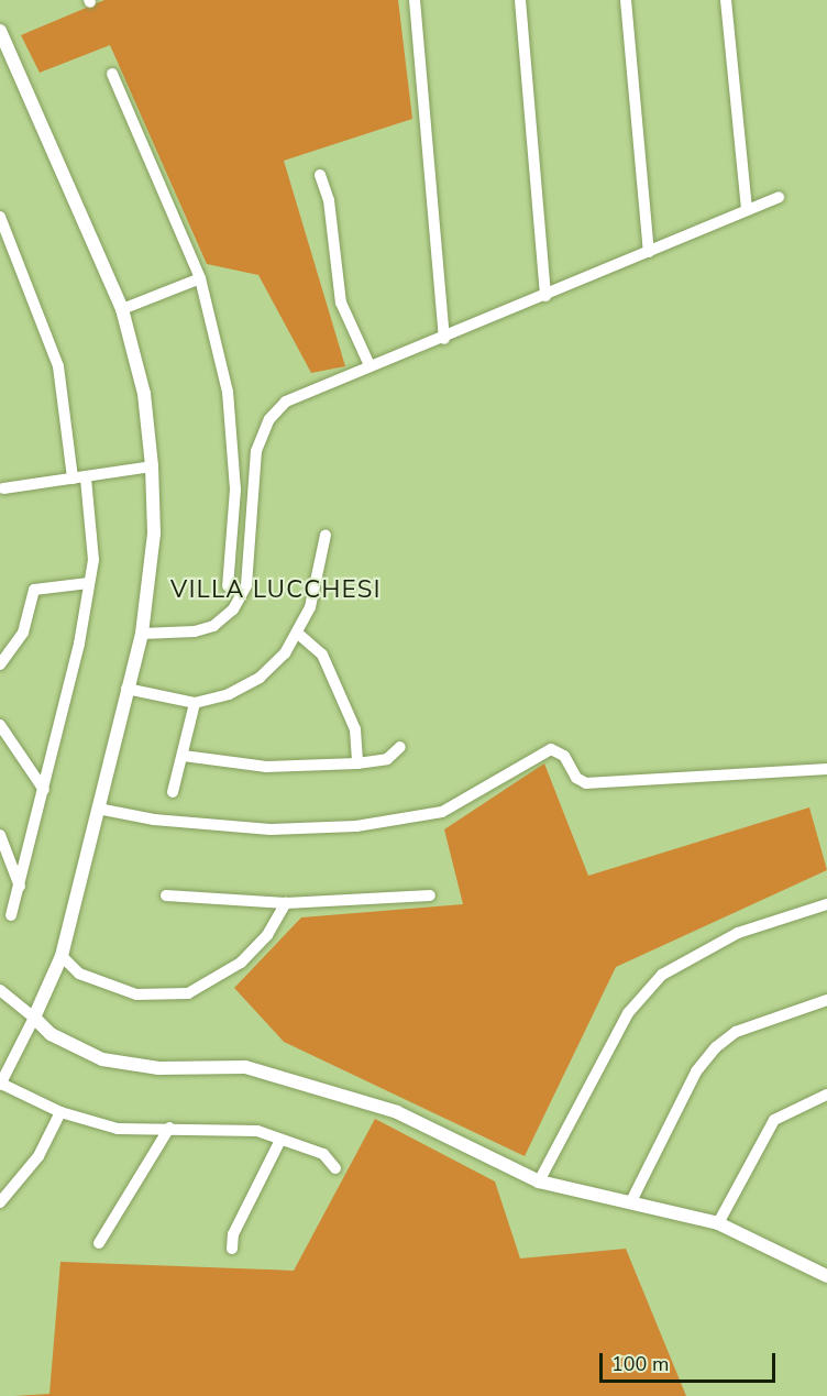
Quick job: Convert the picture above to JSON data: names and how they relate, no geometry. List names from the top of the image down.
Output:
{
  "districts": ["VILLA LUCCHESI"],
  "scale_bar": "100 m"
}
